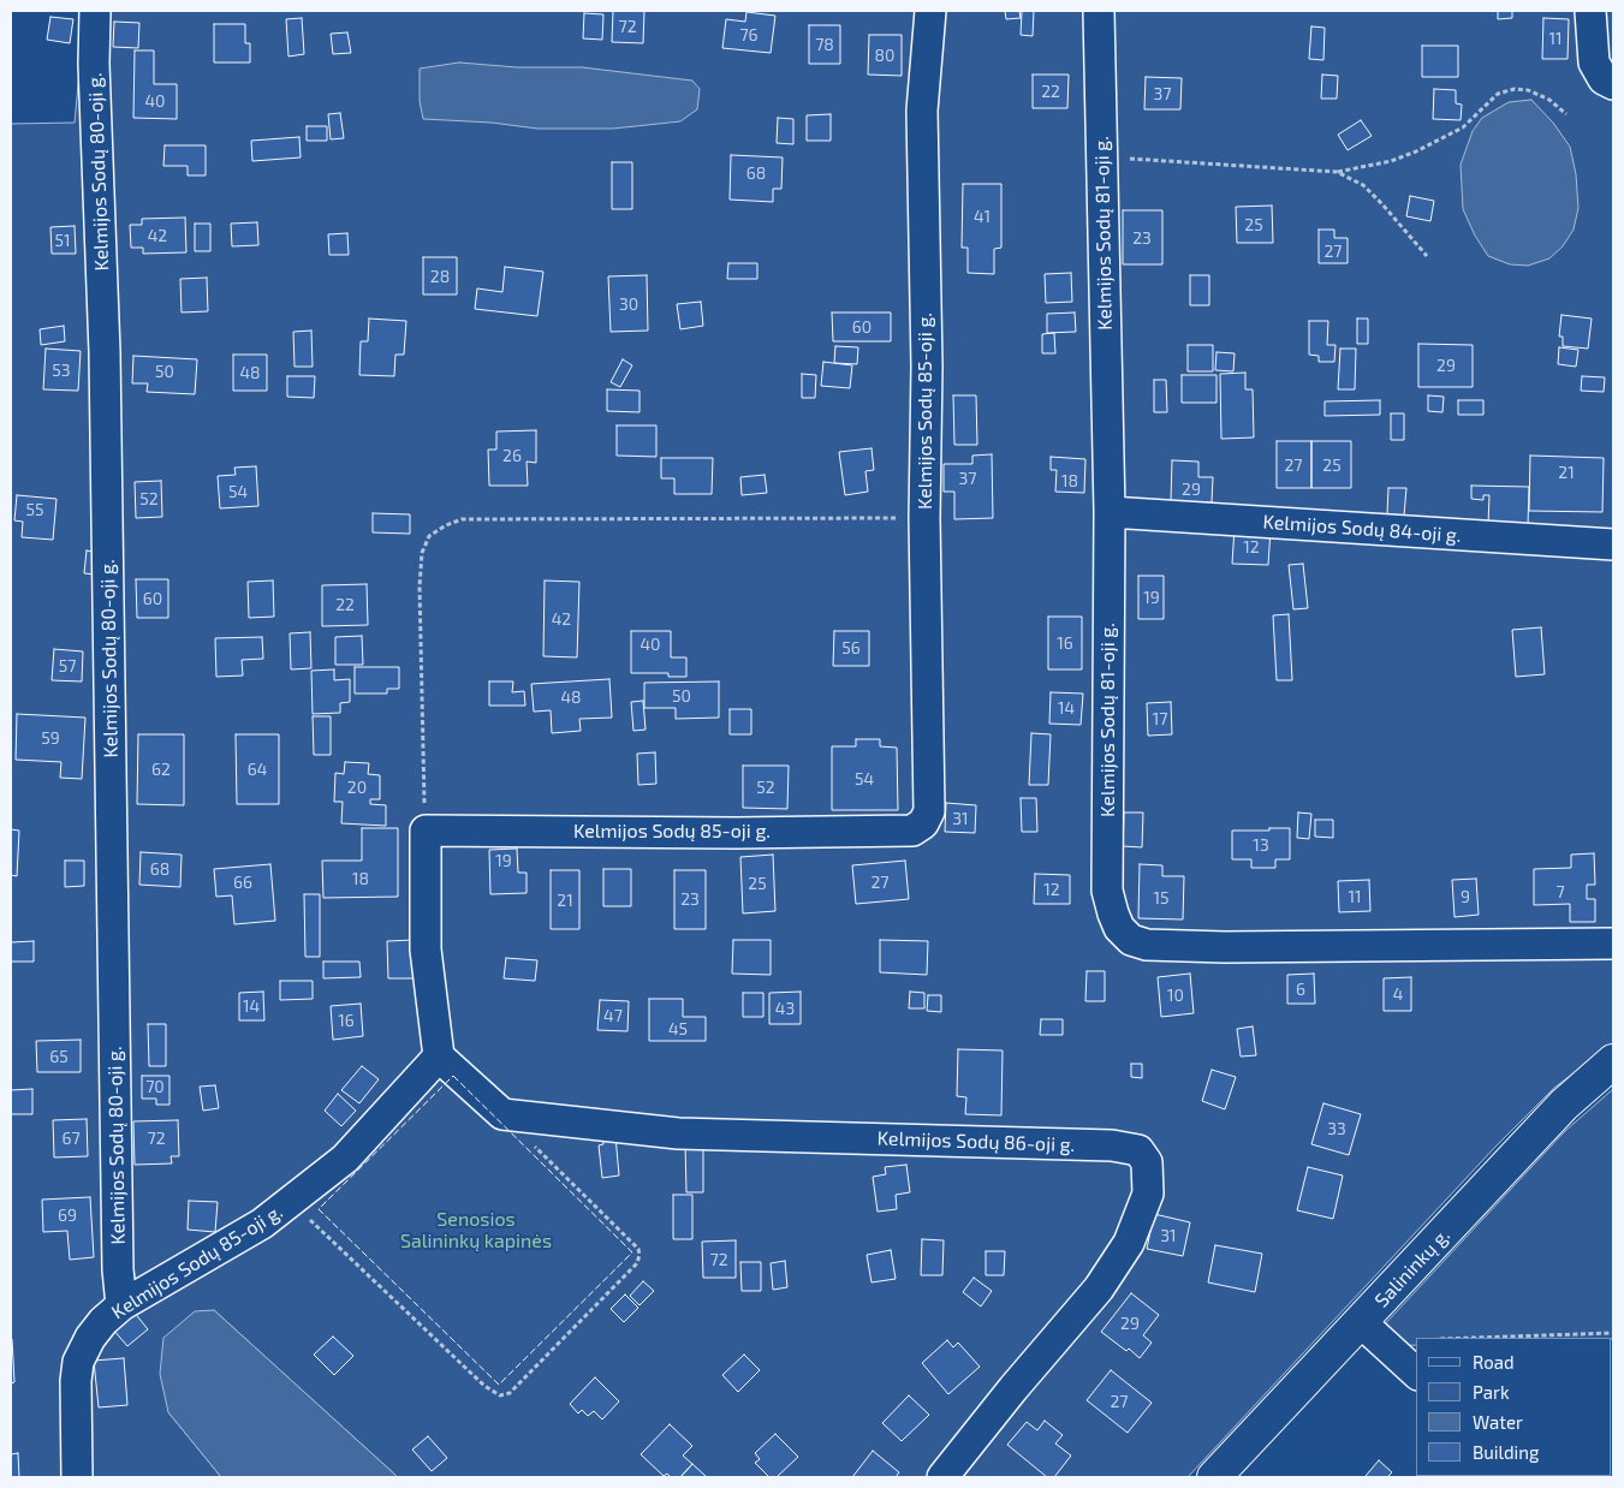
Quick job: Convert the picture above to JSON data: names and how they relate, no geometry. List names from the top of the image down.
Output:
{
  "streets": {
    "main road": ["Salininkų g."],
    "street": [
      "Kelmijos Sodų 80-oji g.",
      "Kelmijos Sodų 81-oji g.",
      "Kelmijos Sodų 85-oji g.",
      "Kelmijos Sodų 84-oji g.",
      "Kelmijos Sodų 86-oji g."
    ]
  },
  "crossings": [
    ["Kelmijos Sodų 80-oji g.", "Kelmijos Sodų 85-oji g."],
    ["Kelmijos Sodų 81-oji g.", "Kelmijos Sodų 84-oji g."]
  ],
  "parks": ["Senosios Salininkų kapinės"],
  "house_numbers": [
    "72",
    "76",
    "11",
    "78",
    "80",
    "22",
    "37",
    "40",
    "68",
    "41",
    "25",
    "42",
    "23",
    "51",
    "27",
    "28",
    "30",
    "60",
    "29",
    "53",
    "50",
    "48",
    "26",
    "27",
    "25",
    "21",
    "37",
    "18",
    "29",
    "54",
    "52",
    "55",
    "12",
    "19",
    "60",
    "22",
    "42",
    "16",
    "40",
    "56",
    "57",
    "50",
    "48",
    "14",
    "17",
    "59",
    "62",
    "64",
    "54",
    "20",
    "52",
    "31",
    "13",
    "19",
    "68",
    "18",
    "66",
    "27",
    "25",
    "12",
    "7",
    "11",
    "9",
    "15",
    "23",
    "21",
    "6",
    "4",
    "10",
    "14",
    "43",
    "47",
    "16",
    "45",
    "65",
    "70",
    "33",
    "67",
    "72",
    "69",
    "31",
    "72",
    "29",
    "27"
  ],
  "legend": [
    "Road",
    "Park",
    "Water",
    "Building"
  ]
}
